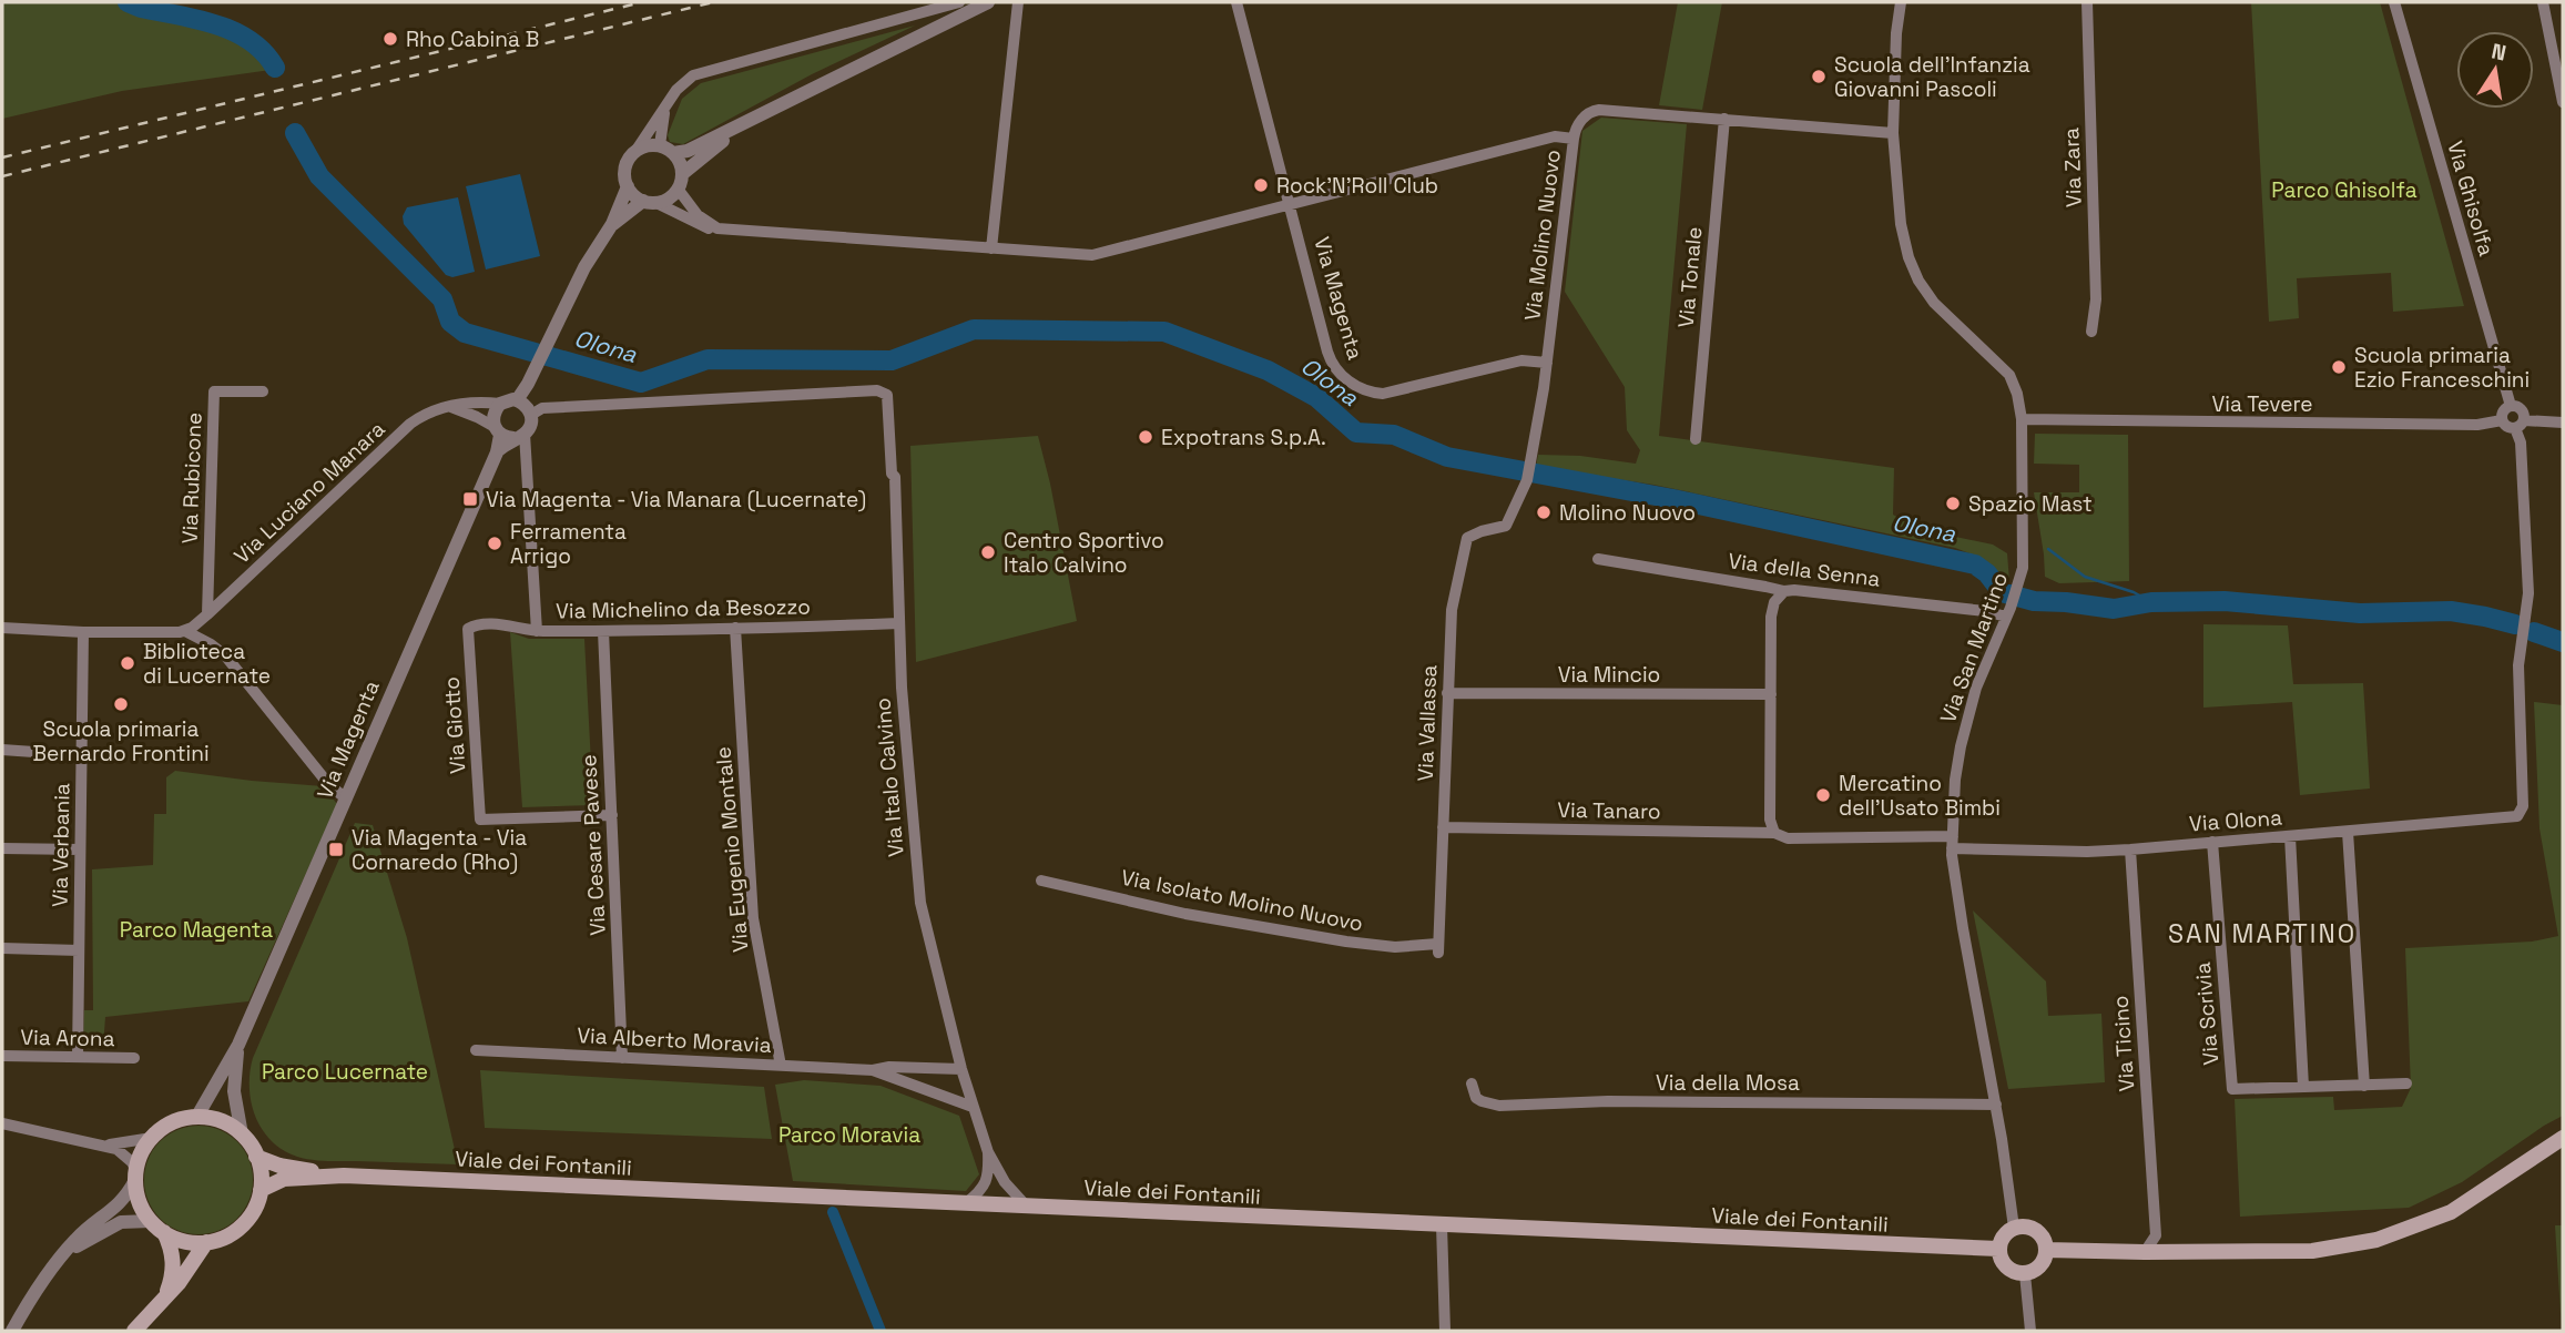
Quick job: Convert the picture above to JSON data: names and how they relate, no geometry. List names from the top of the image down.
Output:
{
  "streets": {
    "main road": ["Viale dei Fontanili"],
    "street": [
      "Via Zara",
      "Via Ghisolfa",
      "Via Molino Nuovo",
      "Via Tonale",
      "Via Magenta",
      "Via Tevere",
      "Via Rubicone",
      "Via Luciano Manara",
      "Via della Senna",
      "Via Michelino da Besozzo",
      "Via San Martino",
      "Via Mincio",
      "Via Vallassa",
      "Via Giotto",
      "Via Italo Calvino",
      "Via Tanaro",
      "Via Olona",
      "Via Verbania",
      "Via Cesare Pavese",
      "Via Eugenio Montale",
      "Via Isolato Molino Nuovo",
      "Via Scrivia",
      "Via Arona",
      "Via Alberto Moravia",
      "Via Ticino",
      "Via della Mosa"
    ]
  },
  "crossings": [
    ["Via Ghisolfa", "Via Tevere"],
    ["Via Ghisolfa", "Via Olona"],
    ["Via Molino Nuovo", "Via Tonale"],
    ["Via Molino Nuovo", "Via Magenta"],
    ["Via Molino Nuovo", "Via San Martino"],
    ["Via Molino Nuovo", "Via Vallassa"],
    ["Via Magenta", "Via Luciano Manara"],
    ["Via Magenta", "Via Italo Calvino"],
    ["Via Magenta", "Viale dei Fontanili"],
    ["Via Tevere", "Via San Martino"],
    ["Via Tevere", "Via Olona"],
    ["Via Rubicone", "Via Luciano Manara"],
    ["Via Luciano Manara", "Via Italo Calvino"],
    ["Via della Senna", "Via San Martino"],
    ["Via Michelino da Besozzo", "Via Giotto"],
    ["Via Michelino da Besozzo", "Via Italo Calvino"],
    ["Via Michelino da Besozzo", "Via Cesare Pavese"],
    ["Via Michelino da Besozzo", "Via Eugenio Montale"],
    ["Via San Martino", "Via Tanaro"],
    ["Via San Martino", "Via Olona"],
    ["Via San Martino", "Via della Mosa"],
    ["Via San Martino", "Viale dei Fontanili"],
    ["Via Mincio", "Via Vallassa"],
    ["Via Vallassa", "Via Tanaro"],
    ["Via Vallassa", "Via Isolato Molino Nuovo"],
    ["Via Giotto", "Via Cesare Pavese"],
    ["Via Italo Calvino", "Via Alberto Moravia"],
    ["Via Italo Calvino", "Viale dei Fontanili"],
    ["Via Tanaro", "Via Olona"],
    ["Via Olona", "Via Scrivia"],
    ["Via Olona", "Via Ticino"],
    ["Via Verbania", "Via Arona"],
    ["Via Cesare Pavese", "Via Alberto Moravia"],
    ["Via Eugenio Montale", "Via Alberto Moravia"]
  ],
  "districts": ["SAN MARTINO"],
  "water": ["Olona"],
  "parks": [
    "Parco Ghisolfa",
    "Parco Magenta",
    "Parco Lucernate",
    "Parco Moravia"
  ],
  "places": {
    "other": [
      "Rho Cabina B",
      "Scuola dell'Infanzia Giovanni Pascoli",
      "Rock'N'Roll Club",
      "Scuola primaria Ezio Franceschini",
      "Expotrans S.p.A.",
      "Spazio Mast",
      "Molino Nuovo",
      "Ferramenta Arrigo",
      "Centro Sportivo Italo Calvino",
      "Biblioteca di Lucernate",
      "Scuola primaria Bernardo Frontini",
      "Mercatino dell'Usato Bimbi"
    ],
    "transit": ["Via Magenta - Via Manara (Lucernate)", "Via Magenta - Via Cornaredo (Rho)"]
  },
  "north": "top"
}
